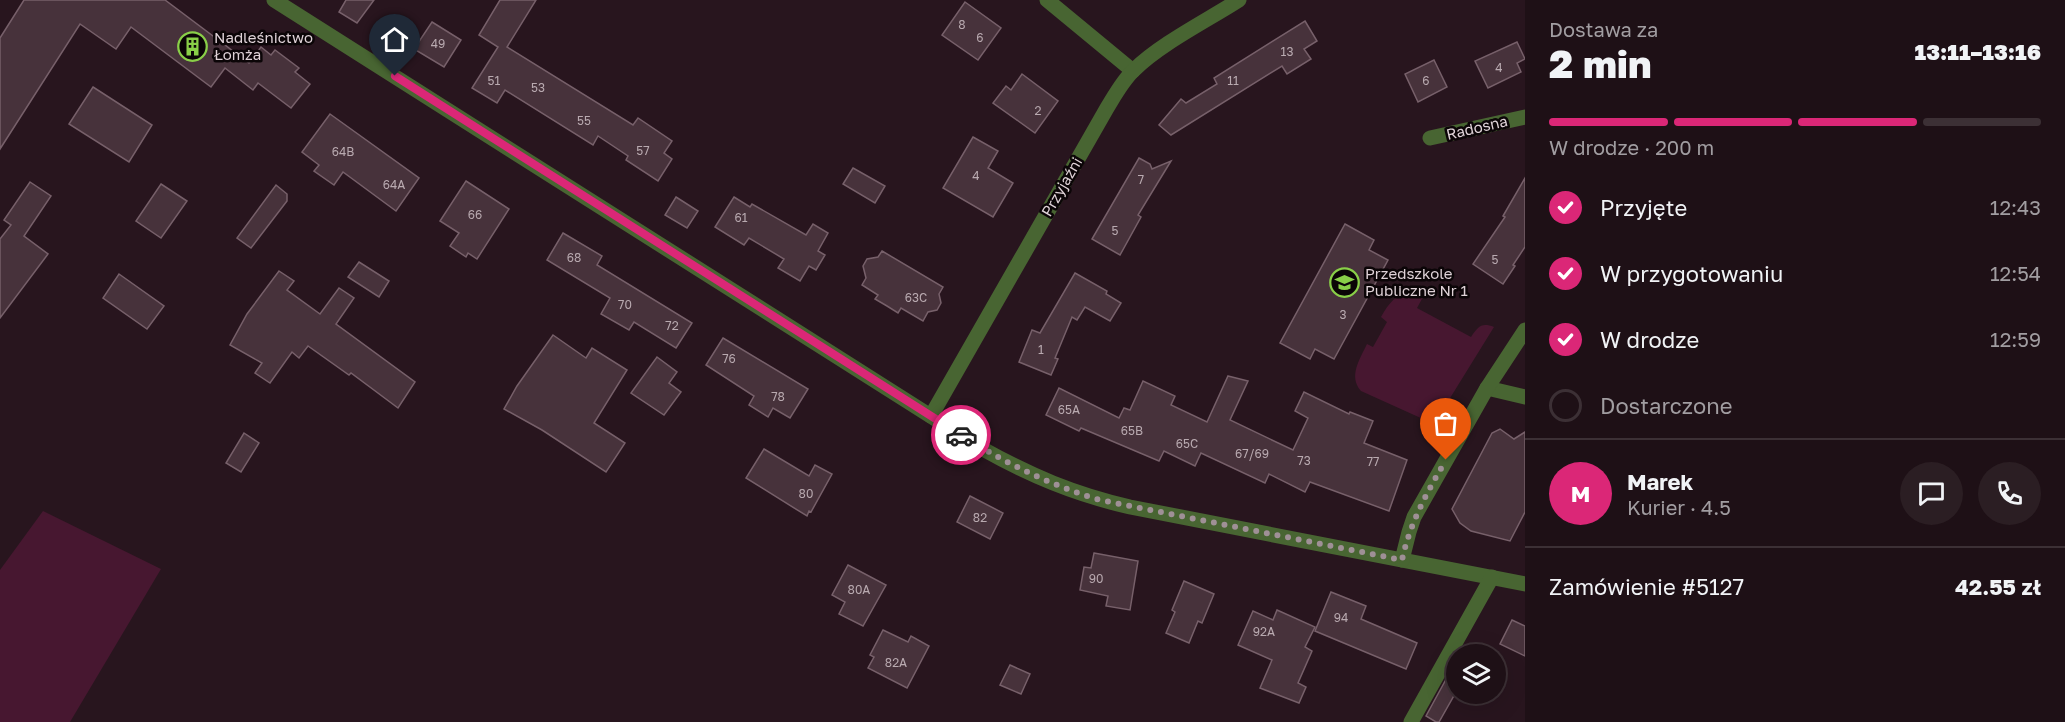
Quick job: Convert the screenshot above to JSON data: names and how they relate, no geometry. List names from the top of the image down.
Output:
{
  "streets": {
    "street": ["Radosna", "Przyjaźni"]
  },
  "places": {
    "building": ["Nadleśnictwo Łomża"],
    "school or university": ["Przedszkole Publiczne Nr 1"]
  },
  "house_numbers": [
    "8",
    "6",
    "49",
    "13",
    "4",
    "51",
    "11",
    "6",
    "53",
    "2",
    "55",
    "57",
    "64B",
    "4",
    "7",
    "64A",
    "66",
    "61",
    "5",
    "68",
    "5",
    "63C",
    "70",
    "3",
    "72",
    "1",
    "76",
    "78",
    "65A",
    "65B",
    "65C",
    "67/69",
    "73",
    "77",
    "80",
    "82",
    "90",
    "80A",
    "94",
    "92A",
    "82A"
  ],
  "page": {
    "heading": ["2 min", "Dostawa za", "13:11–13:16"],
    "panel": [
      "Marek",
      "Kurier · 4.5",
      "Zamówienie #5127",
      "42.55 zł"
    ],
    "bar": "W drodze · 200 m",
    "list": [
      ["Przyjęte", "12:43"],
      ["W przygotowaniu", "12:54"],
      ["W drodze", "12:59"],
      "Dostarczone"
    ],
    "round": "M"
  }
}
